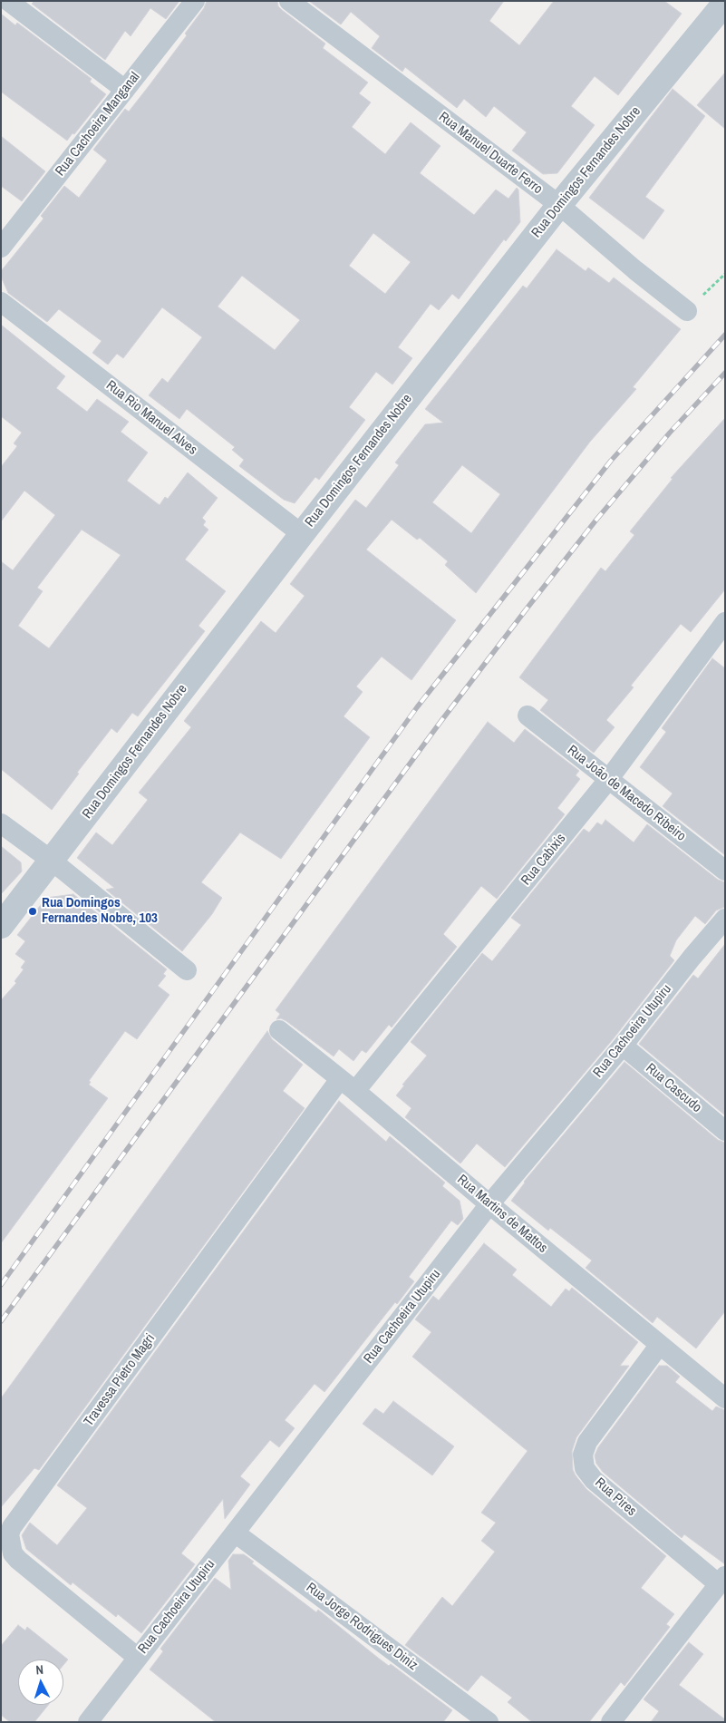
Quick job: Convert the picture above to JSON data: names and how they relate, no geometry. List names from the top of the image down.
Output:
{
  "streets": {
    "street": [
      "Rua Cachoeira Manganal",
      "Rua Manuel Duarte Ferro",
      "Rua Domingos Fernandes Nobre",
      "Rua Rio Manuel Alves",
      "Rua João de Macedo Ribeiro",
      "Rua Cabixis",
      "Rua Cachoeira Utupiru",
      "Rua Cascudo",
      "Rua Martins de Mattos",
      "Travessa Pietro Magri",
      "Rua Pires",
      "Rua Jorge Rodrigues Diniz"
    ]
  },
  "crossings": [
    ["Rua Manuel Duarte Ferro", "Rua Domingos Fernandes Nobre"],
    ["Rua Domingos Fernandes Nobre", "Rua Rio Manuel Alves"],
    ["Rua João de Macedo Ribeiro", "Rua Cabixis"],
    ["Rua Cabixis", "Rua Martins de Mattos"],
    ["Rua Cabixis", "Travessa Pietro Magri"],
    ["Rua Cachoeira Utupiru", "Rua Cascudo"],
    ["Rua Cachoeira Utupiru", "Rua Martins de Mattos"],
    ["Rua Cachoeira Utupiru", "Travessa Pietro Magri"],
    ["Rua Cachoeira Utupiru", "Rua Jorge Rodrigues Diniz"],
    ["Rua Martins de Mattos", "Travessa Pietro Magri"],
    ["Rua Martins de Mattos", "Rua Pires"]
  ],
  "places": ["Rua Domingos Fernandes Nobre, 103"],
  "north": "top"
}
